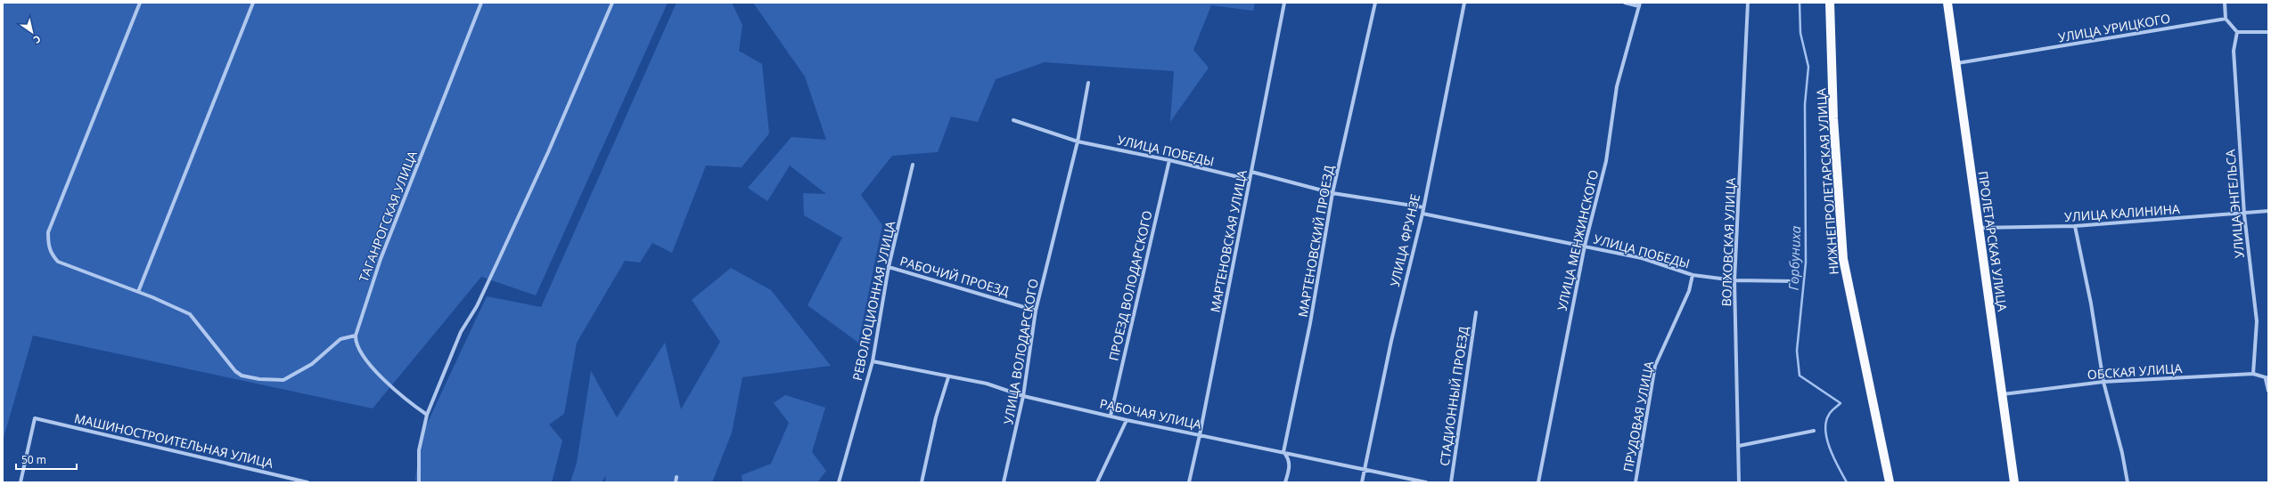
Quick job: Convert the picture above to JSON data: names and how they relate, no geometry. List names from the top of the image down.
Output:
{
  "streets": {
    "main road": ["НИЖНЕПРОЛЕТАРСКАЯ УЛИЦА", "ПРОЛЕТАРСКАЯ УЛИЦА"],
    "street": [
      "УЛИЦА УРИЦКОГО",
      "УЛИЦА ПОБЕДЫ",
      "УЛИЦА ЭНГЕЛЬСА",
      "УЛИЦА КАЛИНИНА",
      "ТАГАНРОГСКАЯ УЛИЦА",
      "УЛИЦА ФРУНЗЕ",
      "УЛИЦА МЕНЖИНСКОГО",
      "МАРТЕНОВСКАЯ УЛИЦА",
      "МАРТЕНОВСКИЙ ПРОЕЗД",
      "ВОЛХОВСКАЯ УЛИЦА",
      "РАБОЧИЙ ПРОЕЗД",
      "ПРОЕЗД ВОЛОДАРСКОГО",
      "РЕВОЛЮЦИОННАЯ УЛИЦА",
      "УЛИЦА ВОЛОДАРСКОГО",
      "ОБСКАЯ УЛИЦА",
      "СТАДИОННЫЙ ПРОЕЗД",
      "РАБОЧАЯ УЛИЦА",
      "ПРУДОВАЯ УЛИЦА",
      "МАШИНОСТРОИТЕЛЬНАЯ УЛИЦА"
    ]
  },
  "crossings": [
    ["УЛИЦА УРИЦКОГО", "ПРОЛЕТАРСКАЯ УЛИЦА"],
    ["УЛИЦА ПОБЕДЫ", "УЛИЦА ФРУНЗЕ"],
    ["УЛИЦА ПОБЕДЫ", "УЛИЦА МЕНЖИНСКОГО"],
    ["УЛИЦА ПОБЕДЫ", "МАРТЕНОВСКАЯ УЛИЦА"],
    ["УЛИЦА ПОБЕДЫ", "ВОЛХОВСКАЯ УЛИЦА"],
    ["УЛИЦА ПОБЕДЫ", "ПРОЕЗД ВОЛОДАРСКОГО"],
    ["УЛИЦА ПОБЕДЫ", "УЛИЦА ВОЛОДАРСКОГО"],
    ["УЛИЦА ПОБЕДЫ", "ПРУДОВАЯ УЛИЦА"],
    ["УЛИЦА ЭНГЕЛЬСА", "УЛИЦА КАЛИНИНА"],
    ["УЛИЦА ЭНГЕЛЬСА", "ОБСКАЯ УЛИЦА"],
    ["УЛИЦА КАЛИНИНА", "ПРОЛЕТАРСКАЯ УЛИЦА"],
    ["УЛИЦА ФРУНЗЕ", "РАБОЧАЯ УЛИЦА"],
    ["МАРТЕНОВСКАЯ УЛИЦА", "РАБОЧАЯ УЛИЦА"],
    ["МАРТЕНОВСКИЙ ПРОЕЗД", "РАБОЧАЯ УЛИЦА"],
    ["ПРОЛЕТАРСКАЯ УЛИЦА", "ОБСКАЯ УЛИЦА"],
    ["РАБОЧИЙ ПРОЕЗД", "РЕВОЛЮЦИОННАЯ УЛИЦА"],
    ["РАБОЧИЙ ПРОЕЗД", "УЛИЦА ВОЛОДАРСКОГО"],
    ["ПРОЕЗД ВОЛОДАРСКОГО", "РАБОЧАЯ УЛИЦА"],
    ["РЕВОЛЮЦИОННАЯ УЛИЦА", "РАБОЧАЯ УЛИЦА"],
    ["УЛИЦА ВОЛОДАРСКОГО", "РАБОЧАЯ УЛИЦА"]
  ],
  "water": ["Горбуниха"],
  "scale_bar": "50 m",
  "north": "bottom right"
}
